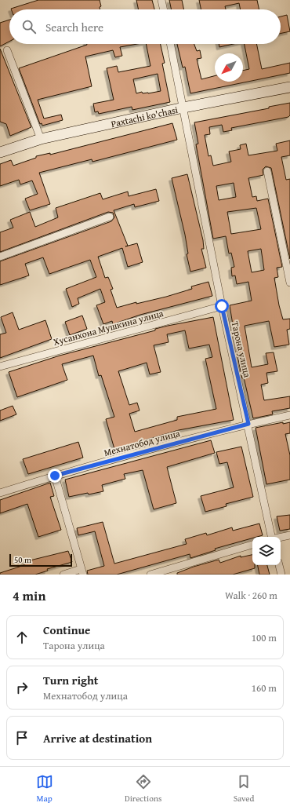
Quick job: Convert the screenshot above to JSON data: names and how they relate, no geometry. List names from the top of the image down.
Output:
{
  "streets": {
    "street": [
      "Paxtachi ko'chasi",
      "Хусанхона Мушкина улица",
      "Тарона улица",
      "Мехнатобод улица"
    ]
  },
  "crossings": [
    ["Paxtachi ko'chasi", "Тарона улица"],
    ["Хусанхона Мушкина улица", "Тарона улица"],
    ["Тарона улица", "Мехнатобод улица"]
  ],
  "scale_bar": "50 m",
  "north": "bottom left",
  "page": {
    "search": "Search here",
    "scale": "50 m",
    "heading": ["4 min", "Walk · 260 m"],
    "list": [
      ["Continue", "Тарона улица", "100 m"],
      ["Turn right", "Мехнатобод улица", "160 m"],
      "Arrive at destination"
    ],
    "nav": ["Map", "Directions", "Saved"]
  }
}
